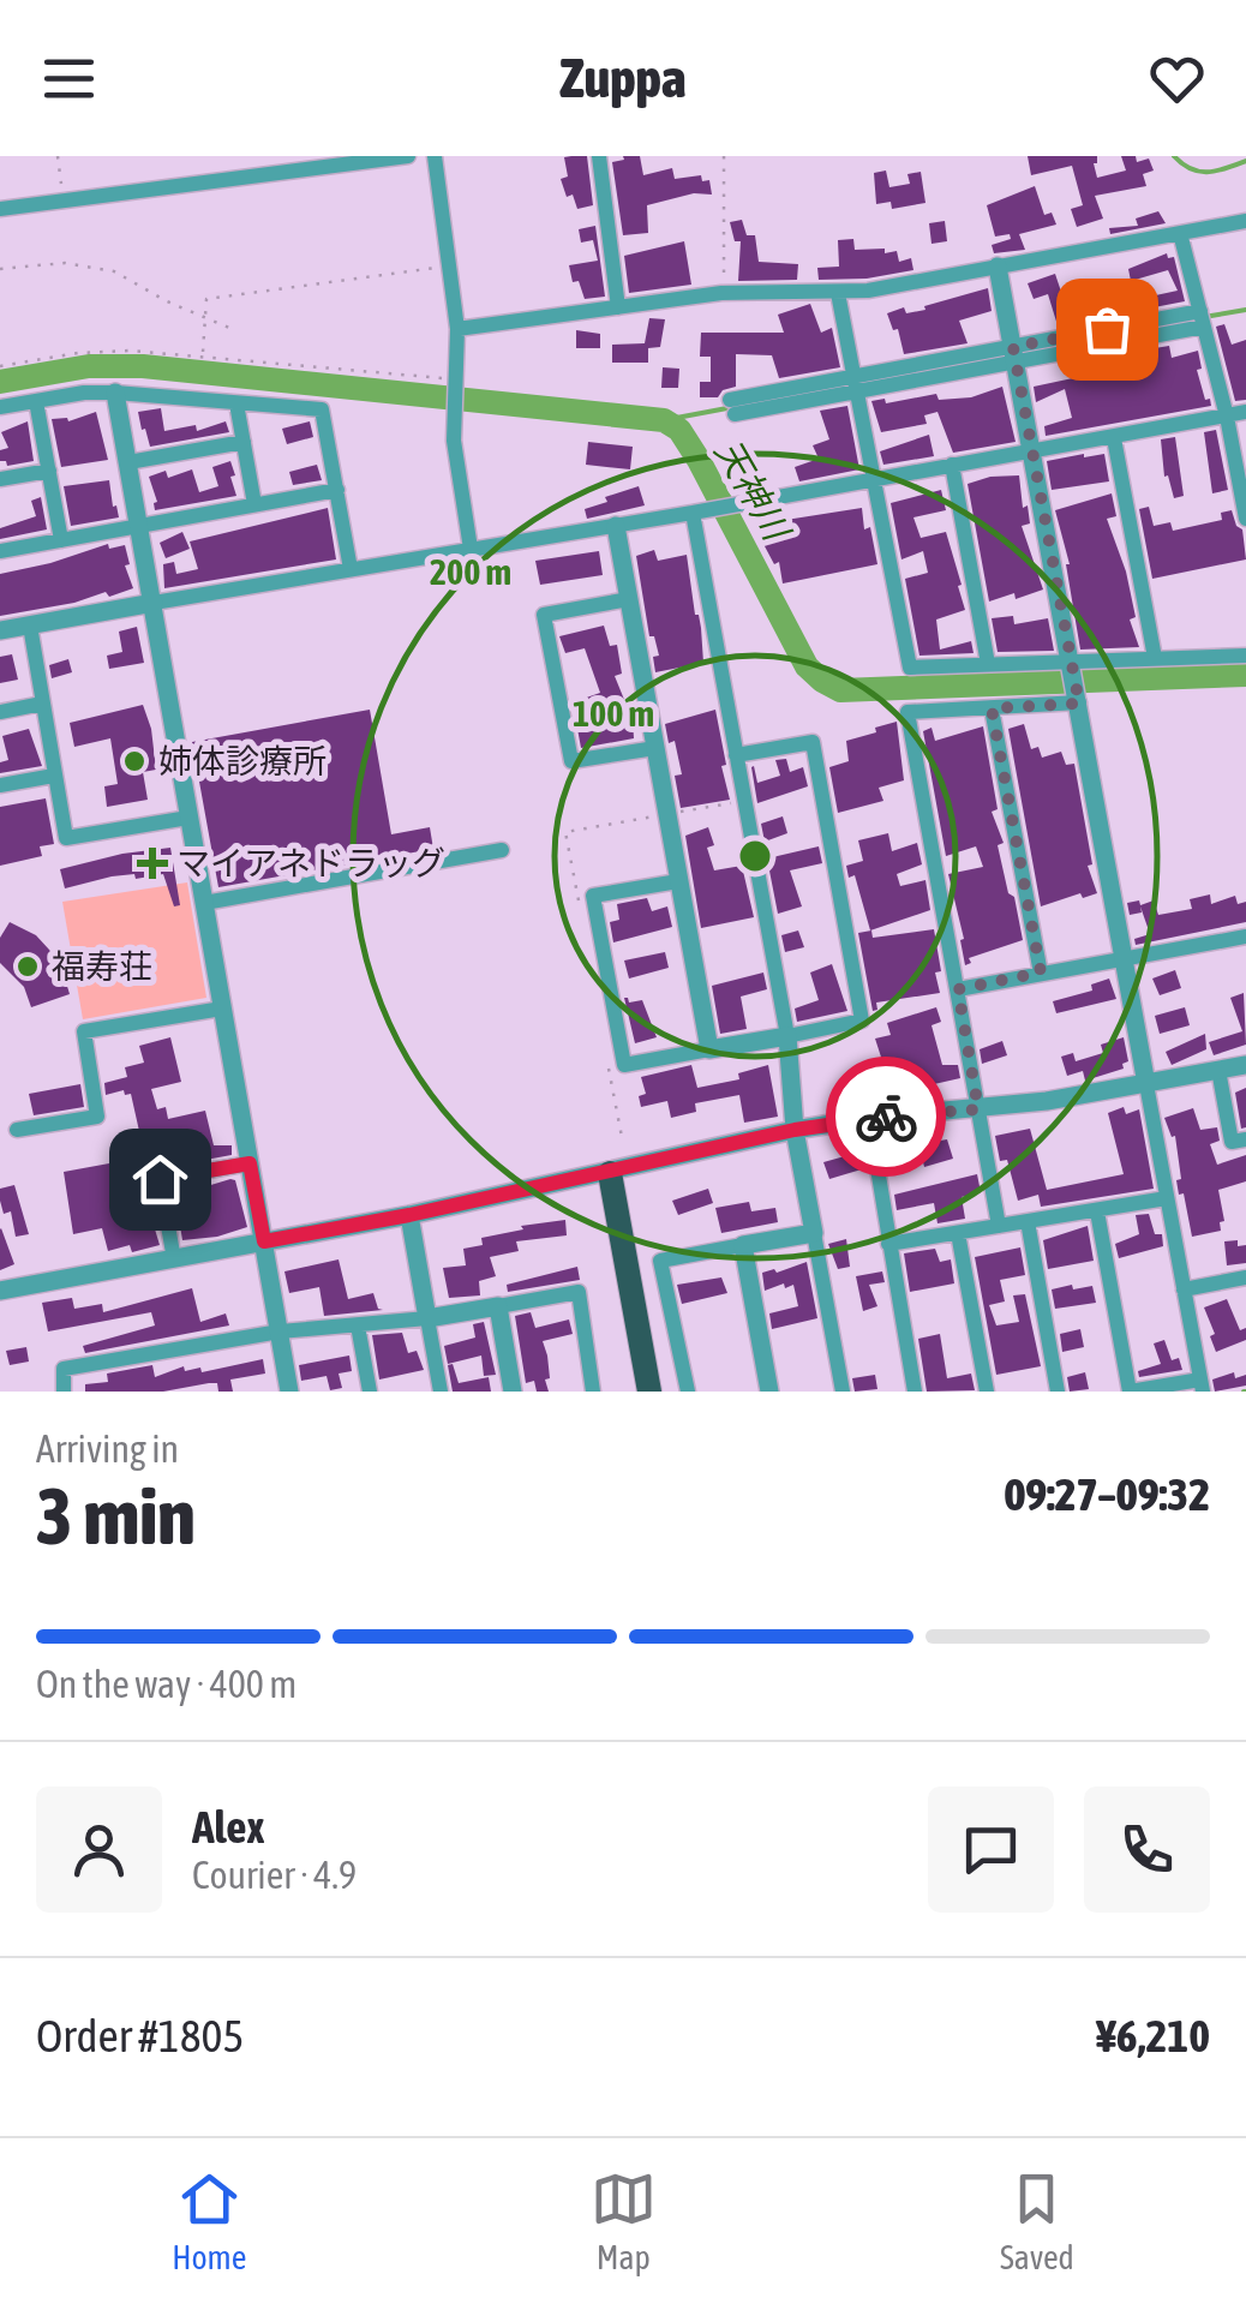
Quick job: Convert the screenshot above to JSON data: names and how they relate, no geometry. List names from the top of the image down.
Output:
{
  "water": ["天神川"],
  "places": {
    "other": ["姉体診療所", "福寿荘"],
    "health": ["マイアネドラッグ"]
  },
  "page": {
    "header": "Zuppa",
    "heading": ["3 min", "Arriving in", "09:27–09:32"],
    "panel": [
      "Alex",
      "Courier · 4.9",
      "Order #1805",
      "¥6,210"
    ],
    "bar": "On the way · 400 m",
    "tabs": ["Home", "Map", "Saved"]
  },
  "rings": ["200 m", "100 m"]
}
